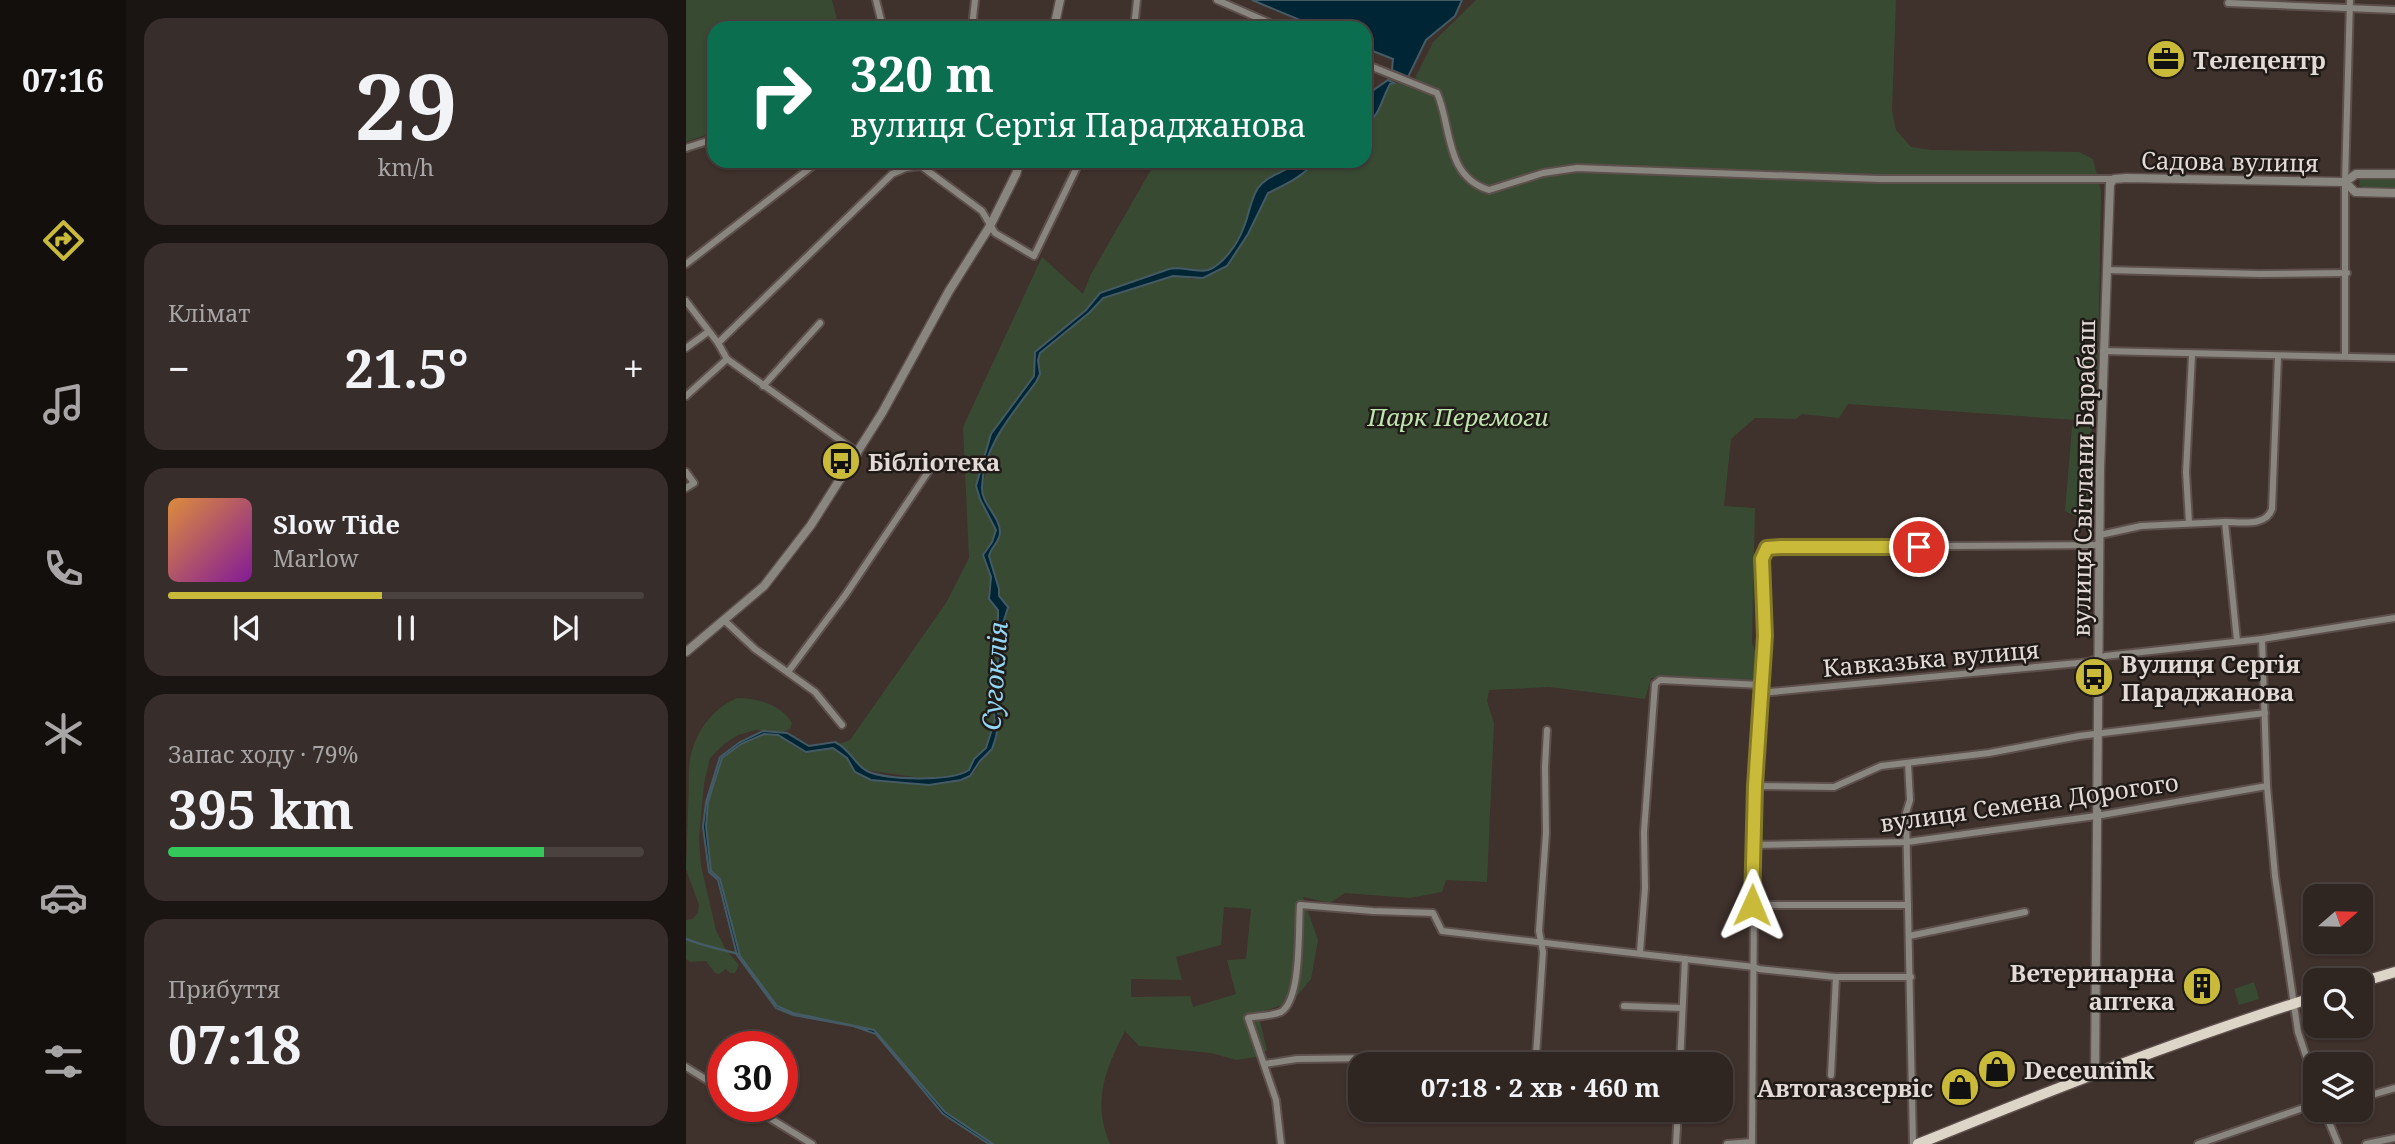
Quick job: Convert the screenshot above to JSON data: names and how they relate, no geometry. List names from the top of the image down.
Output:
{
  "streets": {
    "street": [
      "Садова вулиця",
      "вулиця Світлани Барабаш",
      "Кавказька вулиця",
      "вулиця Семена Дорогого"
    ]
  },
  "crossings": [
    ["Садова вулиця", "вулиця Світлани Барабаш"],
    ["вулиця Світлани Барабаш", "Кавказька вулиця"],
    ["вулиця Світлани Барабаш", "вулиця Семена Дорогого"]
  ],
  "water": ["Сугоклія"],
  "parks": ["Парк Перемоги"],
  "places": {
    "office": ["Телецентр"],
    "bus stop": ["Бібліотека", "Вулиця Сергія Параджанова"],
    "building": ["Ветеринарна аптека"],
    "shop": ["Deceunink", "Автогазсервіс"]
  },
  "north": "right",
  "page": {
    "tabs": "07:16",
    "tile": [
      ["29", "km/h"],
      "Клімат",
      ["Запас ходу · 79%", "395 km"],
      ["Прибуття", "07:18"]
    ],
    "turn": ["320 m", "вулиця Сергія Параджанова"],
    "heat": ["−", "21.5°", "+"],
    "song": ["Slow Tide", "Marlow"],
    "limit": "30",
    "trip": "07:18 · 2 хв · 460 m"
  }
}
